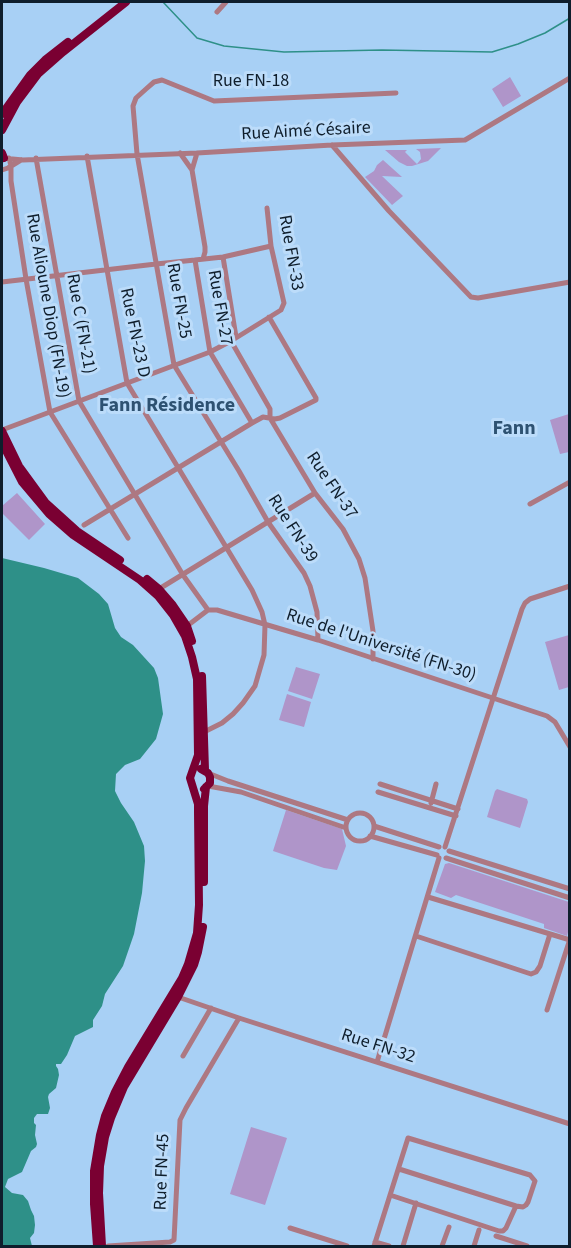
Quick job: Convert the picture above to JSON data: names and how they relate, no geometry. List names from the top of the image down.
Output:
{
  "streets": {
    "street": [
      "Rue FN-18",
      "Rue Aimé Césaire",
      "Rue FN-33",
      "Rue FN-25",
      "Rue Alioune Diop (FN-19)",
      "Rue FN-27",
      "Rue C (FN-21)",
      "Rue FN-23 D",
      "Rue FN-37",
      "Rue FN-39",
      "Rue de l'Université (FN-30)",
      "Rue FN-32",
      "Rue FN-45"
    ]
  },
  "crossings": [
    ["Rue FN-18", "Rue Aimé Césaire"],
    ["Rue FN-18", "Rue FN-25"],
    ["Rue Aimé Césaire", "Rue FN-25"],
    ["Rue Aimé Césaire", "Rue C (FN-21)"],
    ["Rue Aimé Césaire", "Rue FN-23 D"],
    ["Rue FN-25", "Rue FN-39"],
    ["Rue FN-23 D", "Rue de l'Université (FN-30)"],
    ["Rue FN-37", "Rue de l'Université (FN-30)"],
    ["Rue FN-39", "Rue de l'Université (FN-30)"],
    ["Rue FN-32", "Rue FN-45"]
  ],
  "districts": ["Fann Résidence", "Fann"]
}
